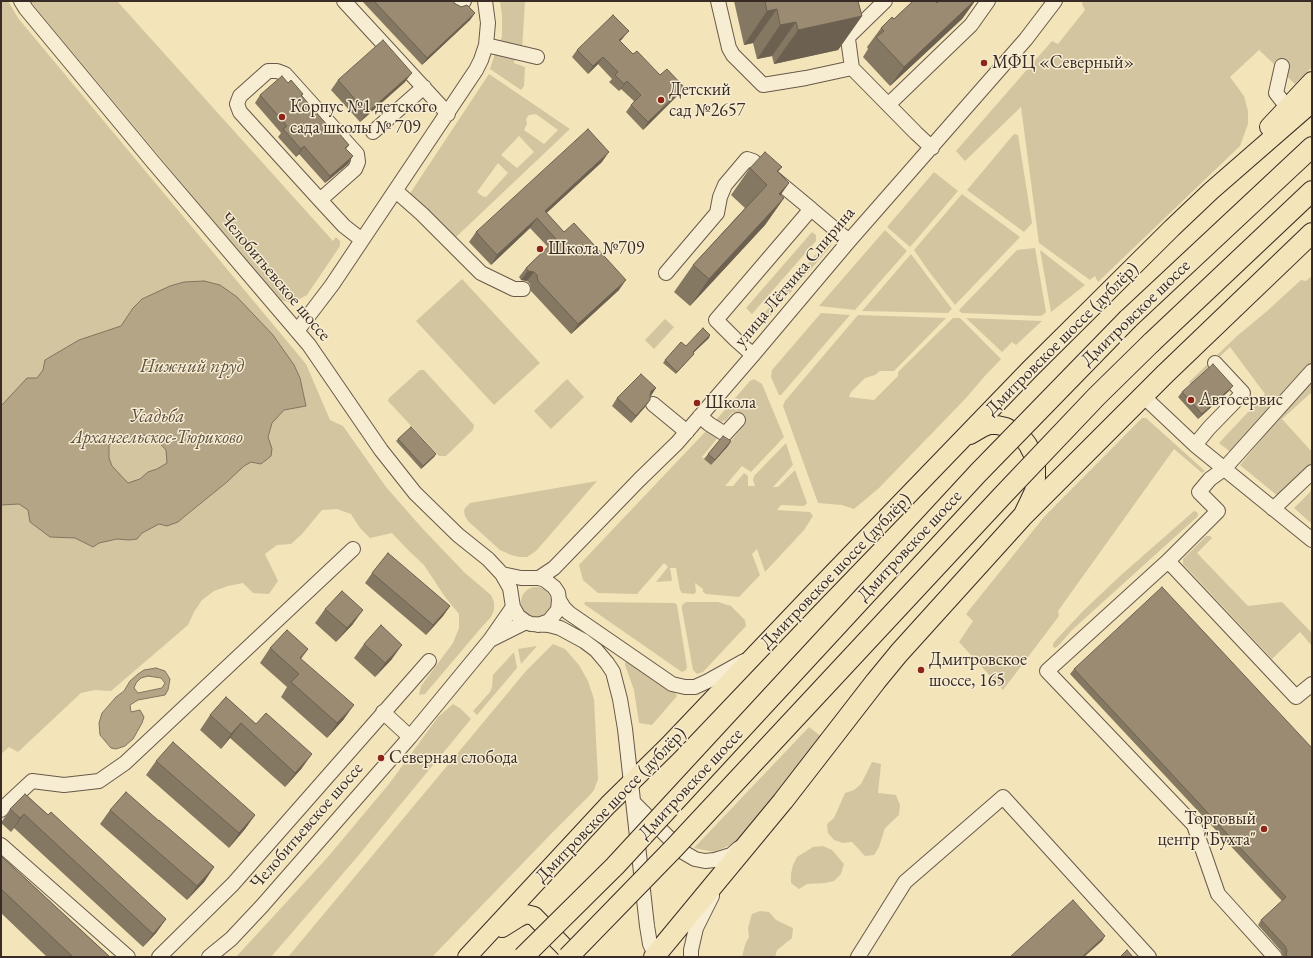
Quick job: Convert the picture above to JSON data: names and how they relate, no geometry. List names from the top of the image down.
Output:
{
  "streets": {
    "highway": ["Дмитровское шоссе"],
    "main road": ["Дмитровское шоссе (дублёр)"],
    "street": ["Челобитьевское шоссе", "улица Лётчика Спирина"]
  },
  "crossings": [
    ["Челобитьевское шоссе", "улица Лётчика Спирина"]
  ],
  "water": ["Нижний пруд"],
  "parks": ["Усадьба Архангельское-Тюриково"],
  "places": [
    "МФЦ «Северный»",
    "Детский сад №2657",
    "Корпус №1 детского сада школы № 709",
    "Школа №709",
    "Автосервис",
    "Школа",
    "Дмитровское шоссе, 165",
    "Северная слобода",
    "Торговый центр \"Бухта\""
  ]
}
